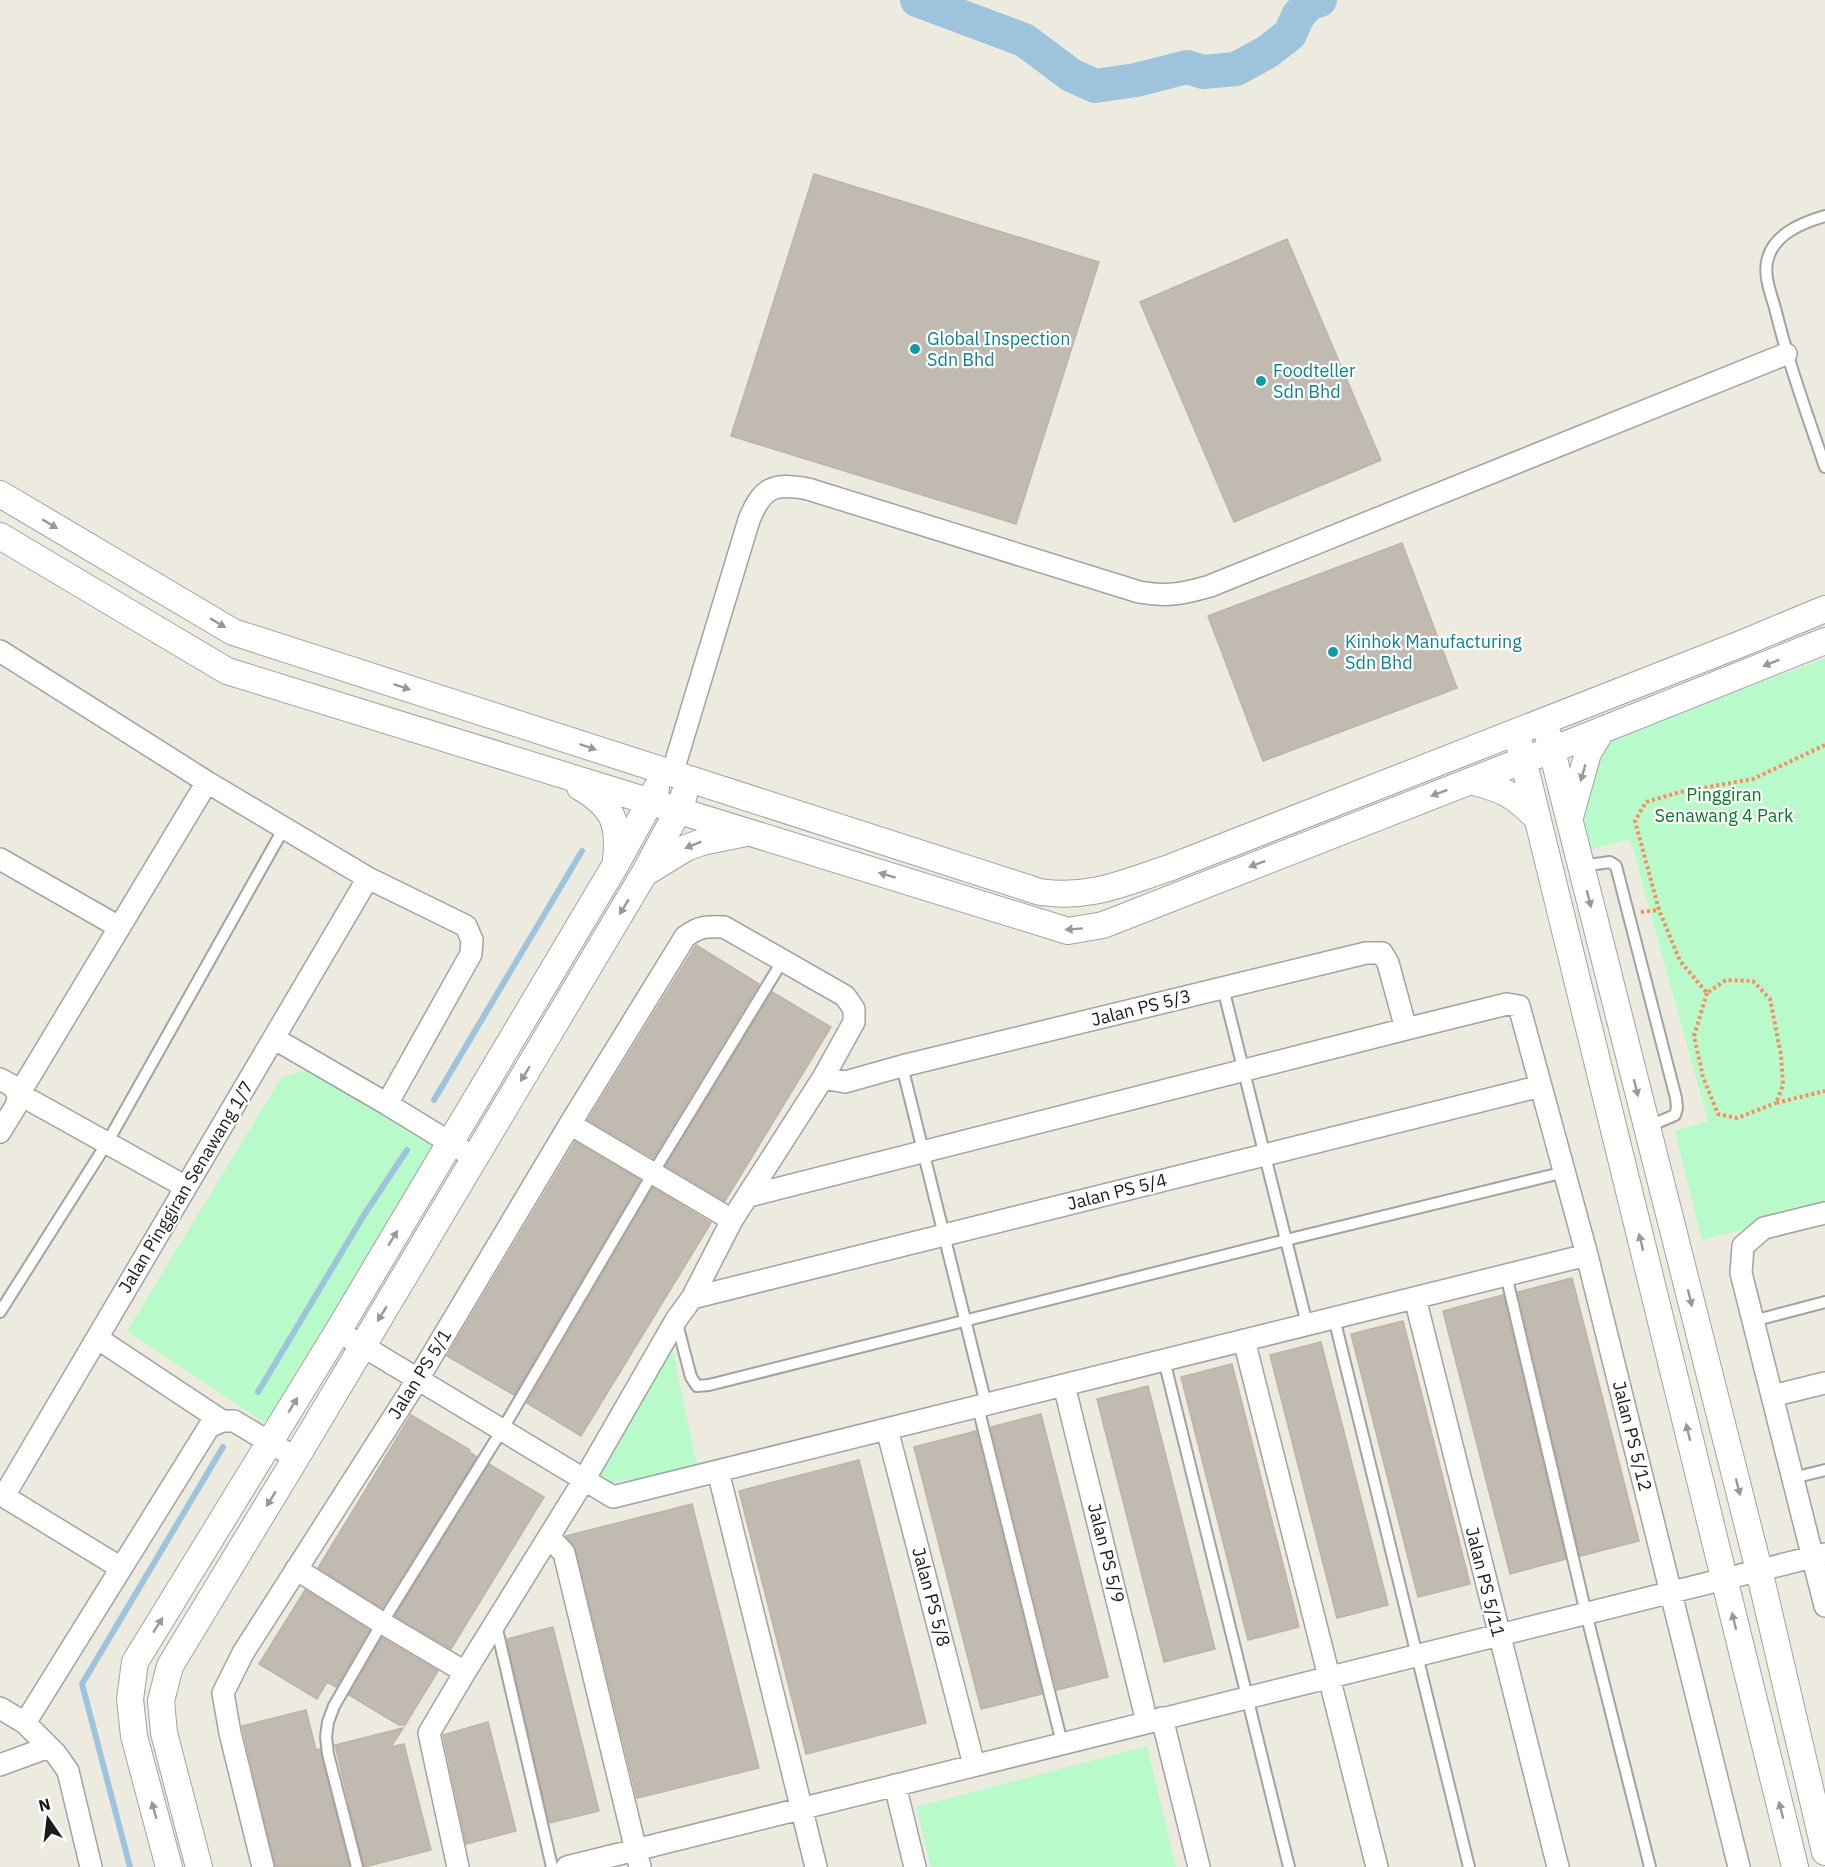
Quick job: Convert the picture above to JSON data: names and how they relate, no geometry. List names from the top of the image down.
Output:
{
  "streets": {
    "street": [
      "Jalan PS 5/3",
      "Jalan Pinggiran Senawang 1/7",
      "Jalan PS 5/4",
      "Jalan PS 5/1",
      "Jalan PS 5/12",
      "Jalan PS 5/9",
      "Jalan PS 5/11",
      "Jalan PS 5/8"
    ]
  },
  "crossings": [
    ["Jalan PS 5/3", "Jalan PS 5/12"],
    ["Jalan PS 5/4", "Jalan PS 5/12"]
  ],
  "parks": ["Pinggiran Senawang 4 Park"],
  "places": ["Global Inspection Sdn Bhd", "Foodteller Sdn Bhd", "Kinhok Manufacturing Sdn Bhd"],
  "north": "top"
}
